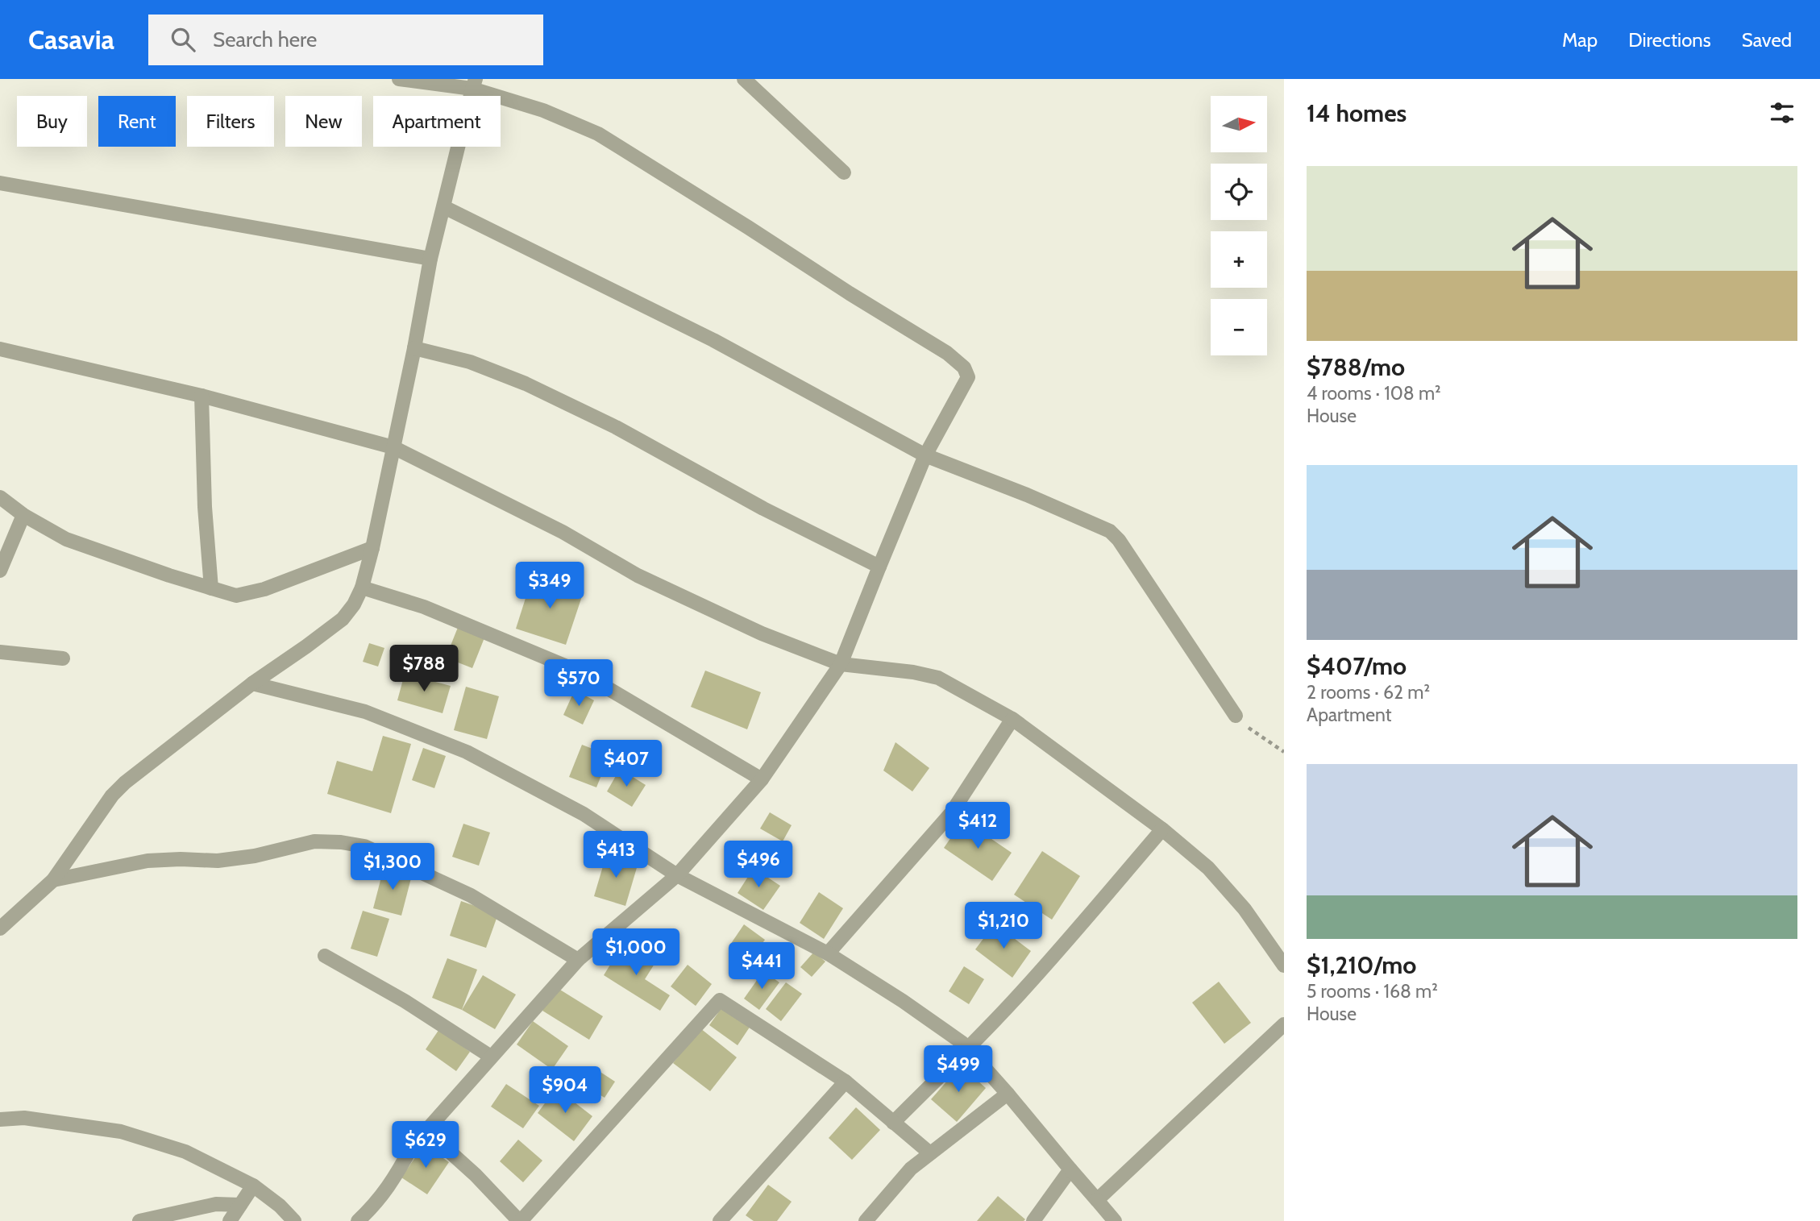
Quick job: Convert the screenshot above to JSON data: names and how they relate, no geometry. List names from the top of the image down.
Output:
{
  "north": "right",
  "page": {
    "header": "Casavia",
    "search": "Search here",
    "nav": ["Map", "Directions", "Saved"],
    "heading": "14 homes",
    "map_buttons": ["+", "−"],
    "chip": [
      "Buy",
      "Rent",
      "Filters",
      "New",
      "Apartment"
    ],
    "list": [
      {
        "name": "$788/mo",
        "note": "4 rooms · 108 m² · House"
      },
      {
        "name": "$407/mo",
        "note": "2 rooms · 62 m² · Apartment"
      },
      {
        "name": "$1,210/mo",
        "note": "5 rooms · 168 m² · House"
      }
    ],
    "price": [
      "$349",
      "$788",
      "$570",
      "$407",
      "$412",
      "$413",
      "$496",
      "$1,300",
      "$1,210",
      "$1,000",
      "$441",
      "$499",
      "$904",
      "$629"
    ]
  }
}
